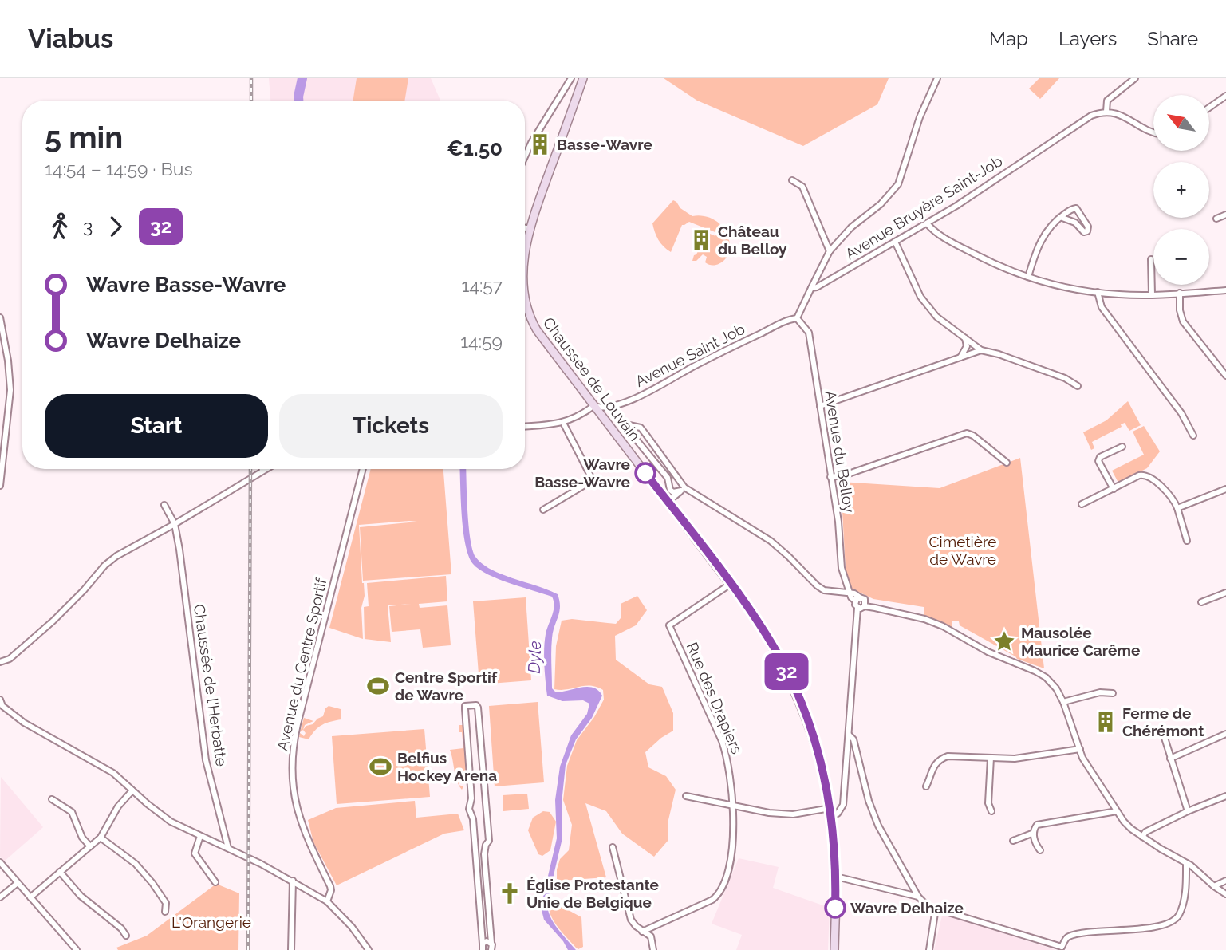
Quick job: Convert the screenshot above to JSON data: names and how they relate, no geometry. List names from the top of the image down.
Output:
{
  "streets": {
    "main road": ["Chaussée de Louvain"],
    "street": [
      "Avenue Bruyère Saint-Job",
      "Avenue Saint Job",
      "Avenue du Belloy",
      "Avenue du Centre Sportif",
      "Chaussée de l'Herbatte",
      "Rue des Drapiers"
    ]
  },
  "crossings": [
    ["Avenue Saint Job", "Chaussée de Louvain"],
    ["Avenue Saint Job", "Avenue du Belloy"],
    ["Chaussée de Louvain", "Rue des Drapiers"]
  ],
  "water": ["Dyle"],
  "parks": ["Cimetière de Wavre", "L'Orangerie"],
  "places": {
    "building": ["Basse-Wavre", "Château du Belloy", "Ferme de Chérémont"],
    "other": ["Wavre Basse-Wavre", "Wavre Delhaize"],
    "place": ["Mausolée Maurice Carême"],
    "sports": ["Centre Sportif de Wavre", "Belfius Hockey Arena"],
    "church": ["Église Protestante Unie de Belgique"]
  },
  "lines": ["bus line 32"],
  "north": "top left",
  "page": {
    "header": "Viabus",
    "nav": ["Map", "Layers", "Share"],
    "on_map": "32",
    "map_buttons": ["+", "−"],
    "heading": ["5 min", "14:54 – 14:59 · Bus", "€1.50"],
    "legs": ["3", "32"],
    "list": [
      {
        "name": "Wavre Basse-Wavre",
        "value": "14:57"
      },
      {
        "name": "Wavre Delhaize",
        "value": "14:59"
      }
    ],
    "buttons": ["Start", "Tickets"]
  }
}
